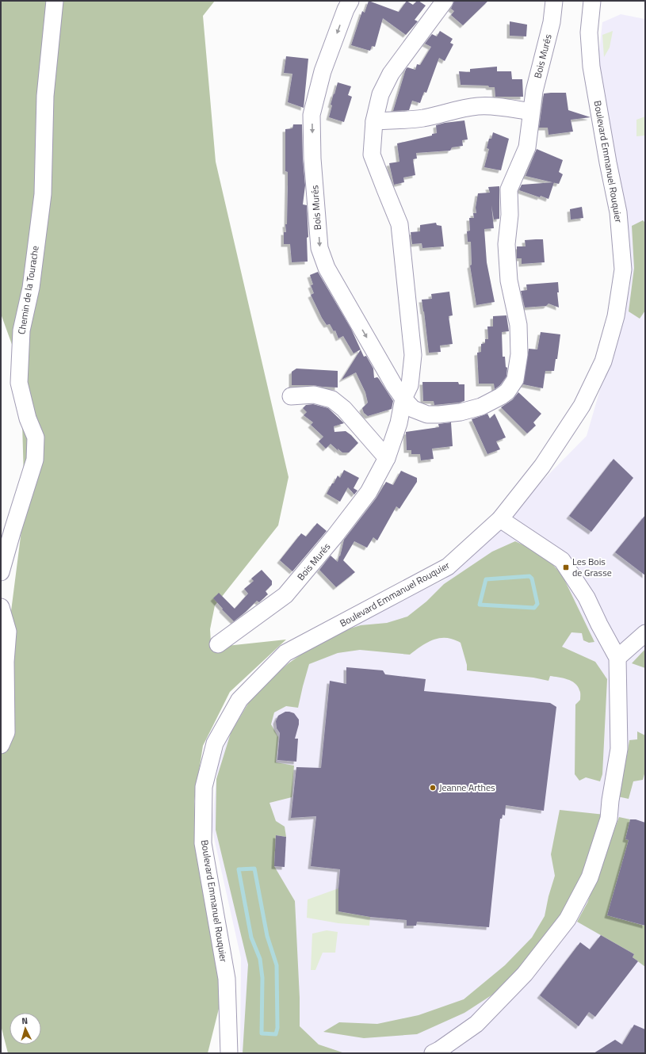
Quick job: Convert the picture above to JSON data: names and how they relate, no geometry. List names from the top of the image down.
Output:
{
  "streets": {
    "street": ["Bois Murés", "Boulevard Emmanuel Rouquier", "Chemin de la Tourache"]
  },
  "places": {
    "transit": ["Les Bois de Grasse"],
    "other": ["Jeanne Arthes"]
  },
  "north": "top"
}
